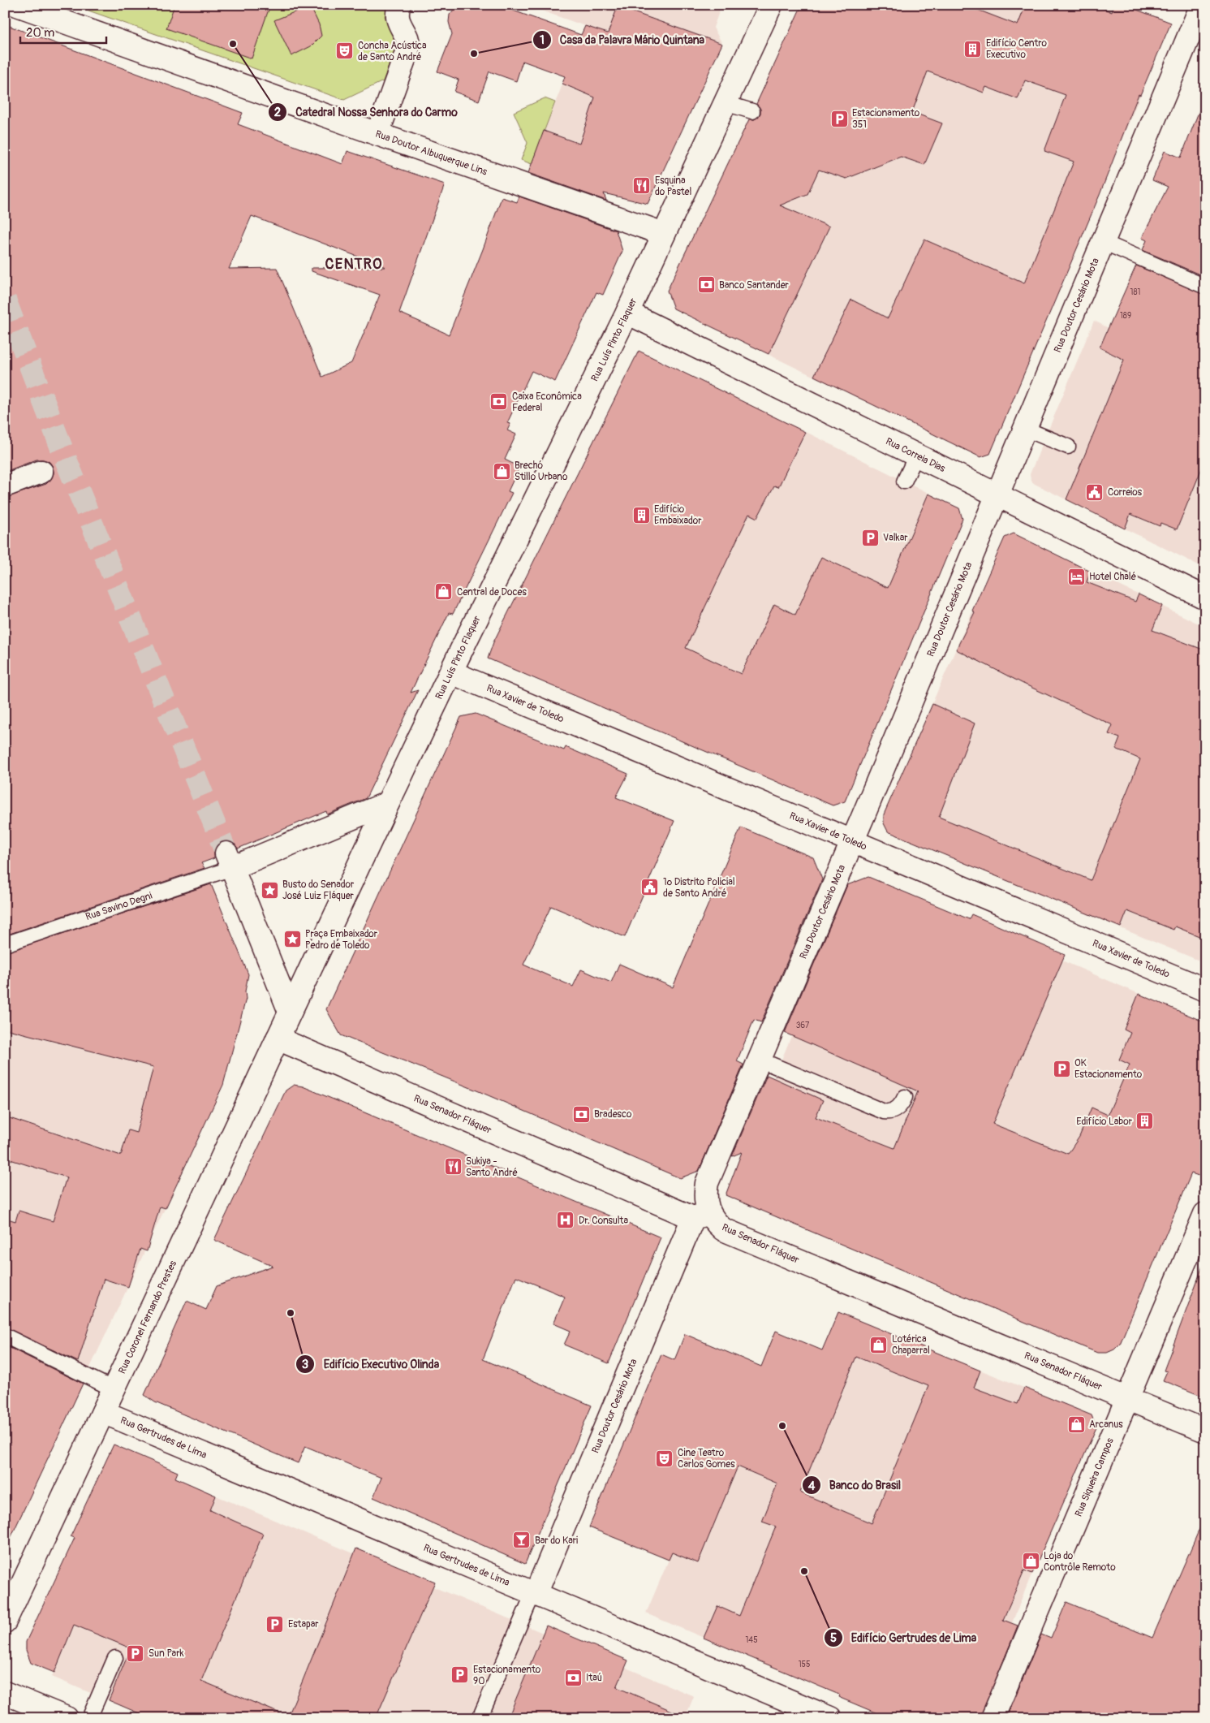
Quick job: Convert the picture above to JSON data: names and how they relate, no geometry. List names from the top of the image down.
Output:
{
  "streets": {
    "street": [
      "Rua Doutor Albuquerque Lins",
      "Rua Doutor Cesário Mota",
      "Rua Luís Pinto Flaquer",
      "Rua Correia Dias",
      "Rua Xavier de Toledo",
      "Rua Senador Fláquer",
      "Rua Coronel Fernando Prestes",
      "Rua Gertrudes de Lima",
      "Rua Siqueira Campos"
    ],
    "lane": ["Rua Savino Degni"]
  },
  "crossings": [
    ["Rua Doutor Albuquerque Lins", "Rua Luís Pinto Flaquer"],
    ["Rua Doutor Cesário Mota", "Rua Correia Dias"],
    ["Rua Doutor Cesário Mota", "Rua Xavier de Toledo"],
    ["Rua Doutor Cesário Mota", "Rua Senador Fláquer"],
    ["Rua Doutor Cesário Mota", "Rua Gertrudes de Lima"],
    ["Rua Luís Pinto Flaquer", "Rua Correia Dias"],
    ["Rua Luís Pinto Flaquer", "Rua Xavier de Toledo"],
    ["Rua Senador Fláquer", "Rua Coronel Fernando Prestes"],
    ["Rua Senador Fláquer", "Rua Siqueira Campos"],
    ["Rua Coronel Fernando Prestes", "Rua Gertrudes de Lima"]
  ],
  "districts": ["CENTRO"],
  "places": {
    "other": [
      "Catedral Nossa Senhora do Carmo",
      "Casa da Palavra Mário Quintana",
      "Edifício Executivo Olinda",
      "Banco do Brasil",
      "Edifício Gertrudes de Lima"
    ],
    "building": ["Edifício Centro Executivo", "Edifício Embaixador", "Edifício Labor"],
    "theatre": ["Concha Acústica de Santo André", "Cine Teatro Carlos Gomes"],
    "parking": [
      "Estacionamento 351",
      "Valkar",
      "OK Estacionamento",
      "Estapar",
      "Sun Park",
      "Estacionamento 90"
    ],
    "restaurant": ["Esquina do Pastel", "Sukiya - Santo André"],
    "bank": [
      "Banco Santander",
      "Caixa Econômica Federal",
      "Bradesco",
      "Itaú"
    ],
    "shop": [
      "Brechó Stillo Urbano",
      "Central de Doces",
      "Lotérica Chaparral",
      "Arcanus",
      "Loja do Contrôle Remoto"
    ],
    "public building": ["Correios", "1º Distrito Policial de Santo André"],
    "hotel": ["Hotel Chalé"],
    "place": ["Busto do Senador José Luiz Fláquer", "Praça Embaixador Pedro de Toledo"],
    "hospital": ["Dr. Consulta"],
    "bar": ["Bar do Kari"]
  },
  "house_numbers": [
    "181",
    "189",
    "367",
    "145",
    "155"
  ],
  "scale_bar": "20 m"
}
